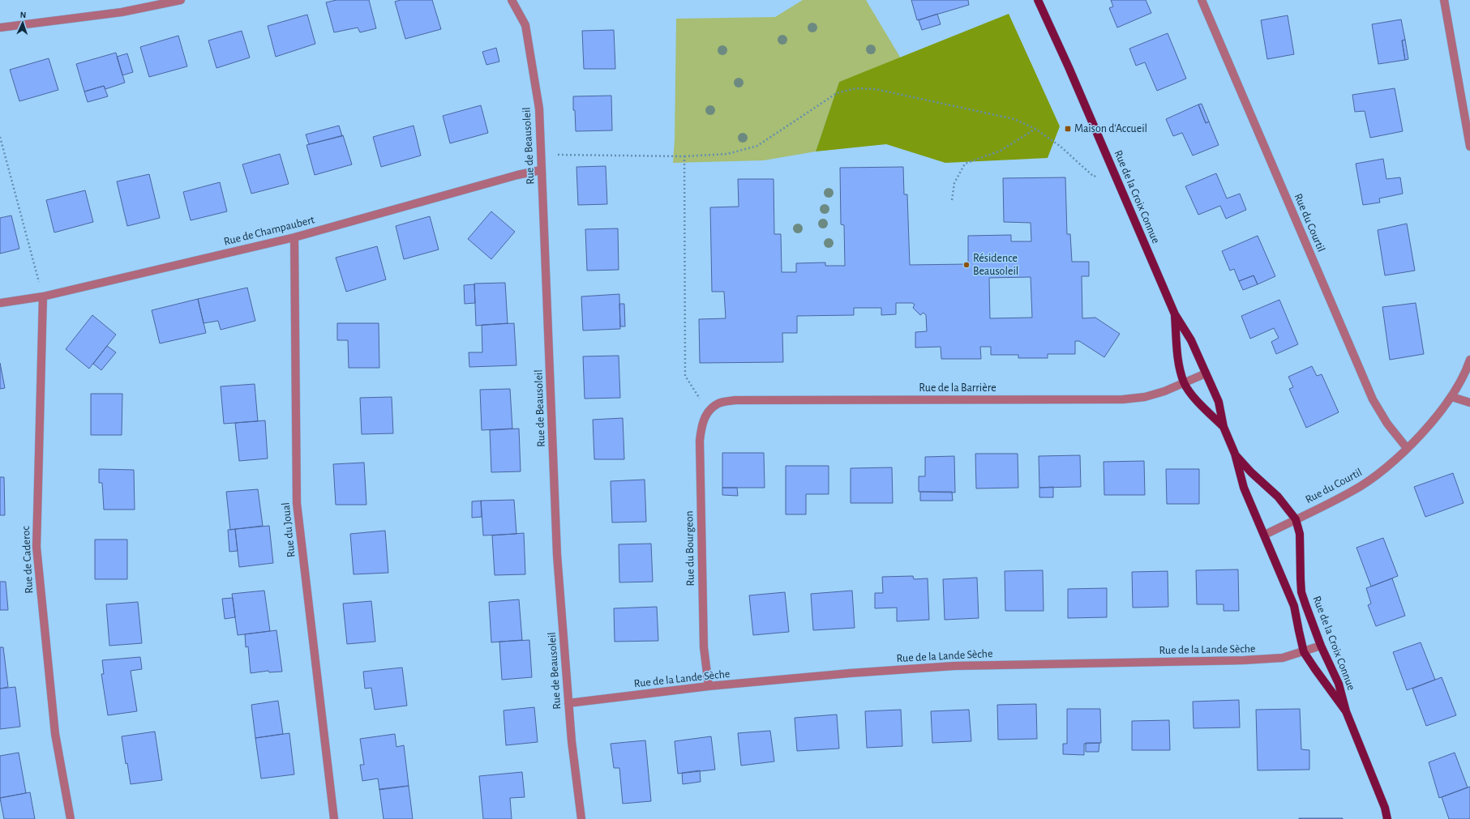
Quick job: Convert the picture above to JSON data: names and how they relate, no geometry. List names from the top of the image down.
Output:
{
  "streets": {
    "main road": ["Rue de la Croix Connue"],
    "street": [
      "Rue de Beausoleil",
      "Rue du Courtil",
      "Rue de Champaubert",
      "Rue de la Barrière",
      "Rue du Joual",
      "Rue du Bourgeon",
      "Rue de Caderoc",
      "Rue de la Lande Sèche"
    ]
  },
  "crossings": [
    ["Rue de Beausoleil", "Rue de Champaubert"],
    ["Rue de Beausoleil", "Rue de la Lande Sèche"],
    ["Rue de la Croix Connue", "Rue du Courtil"],
    ["Rue de la Croix Connue", "Rue de la Barrière"],
    ["Rue de la Croix Connue", "Rue de la Lande Sèche"],
    ["Rue de Champaubert", "Rue du Joual"],
    ["Rue de Champaubert", "Rue de Caderoc"],
    ["Rue de la Barrière", "Rue du Bourgeon"],
    ["Rue du Bourgeon", "Rue de la Lande Sèche"]
  ],
  "places": {
    "transit": ["Maison d'Accueil"],
    "other": ["Résidence Beausoleil"]
  },
  "north": "top"
}
